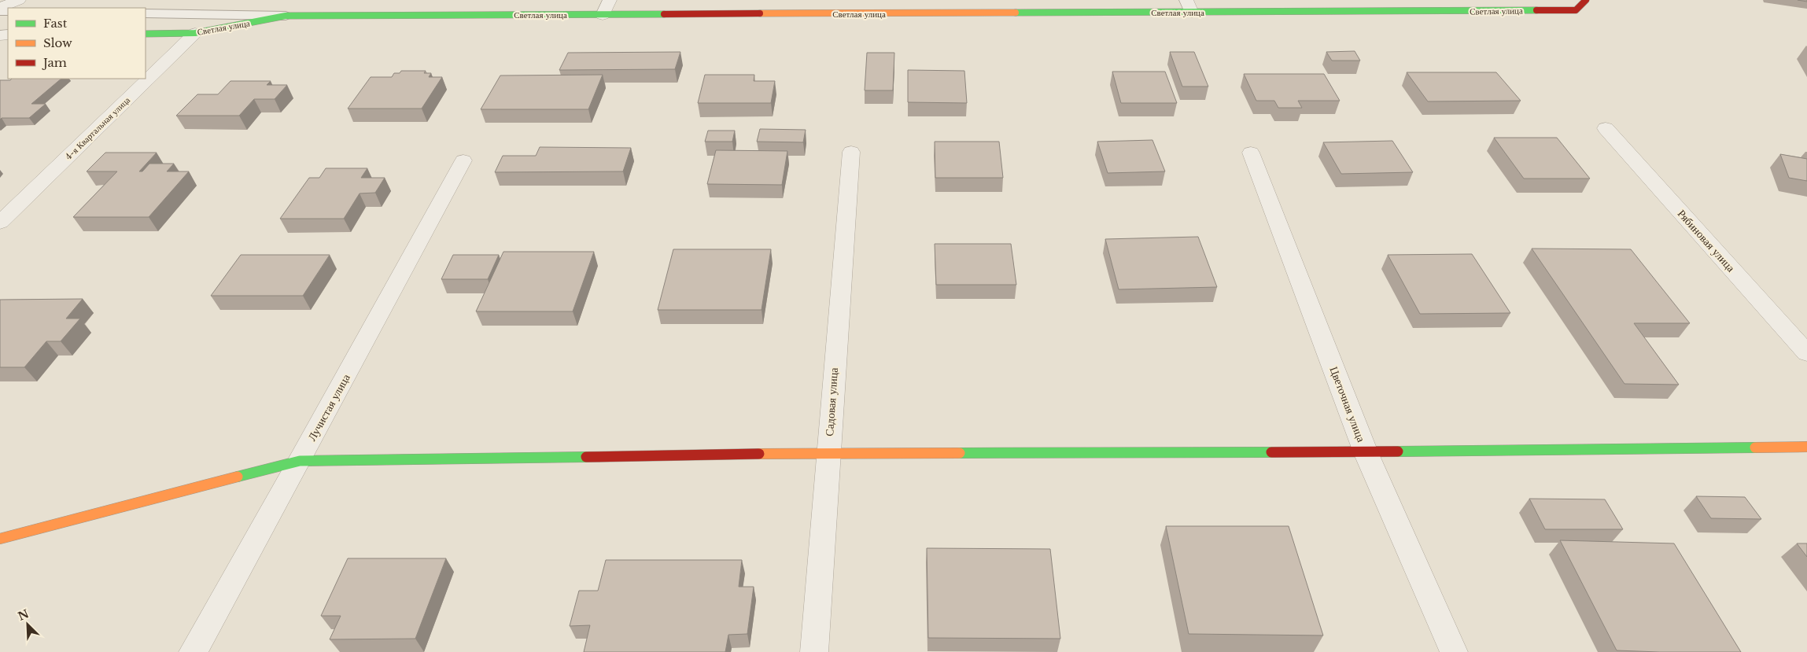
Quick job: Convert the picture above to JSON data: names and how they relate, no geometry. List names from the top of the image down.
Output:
{
  "streets": {
    "street": [
      "Светлая улица",
      "4-я Квартальная улица",
      "Рябиновая улица",
      "Садовая улица",
      "Цветочная улица",
      "Лучистая улица"
    ]
  },
  "crossings": [
    ["Светлая улица", "4-я Квартальная улица"]
  ],
  "legend": ["Fast", "Slow", "Jam"],
  "north": "top left"
}
